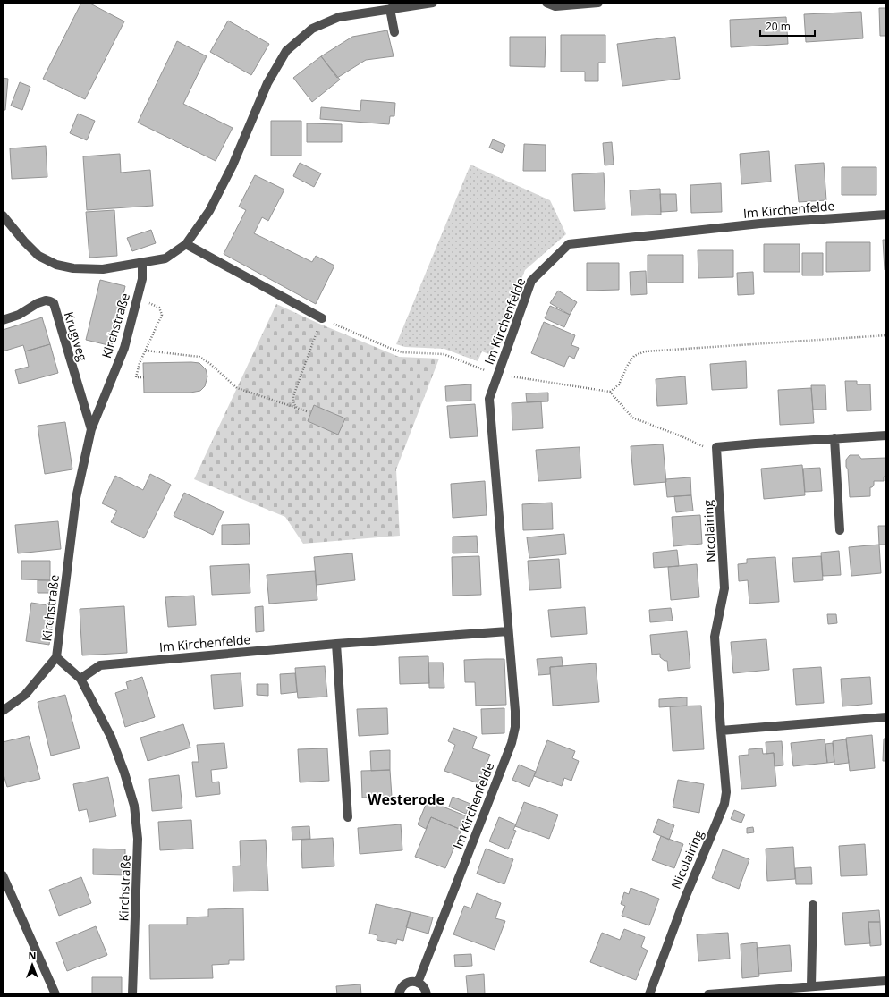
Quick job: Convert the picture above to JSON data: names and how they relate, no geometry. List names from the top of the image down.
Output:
{
  "streets": {
    "street": [
      "Im Kirchenfelde",
      "Kirchstraße",
      "Krugweg",
      "Nicolairing"
    ]
  },
  "crossings": [
    ["Im Kirchenfelde", "Kirchstraße"],
    ["Kirchstraße", "Krugweg"]
  ],
  "districts": ["Westerode"],
  "scale_bar": "20 m",
  "north": "top"
}
